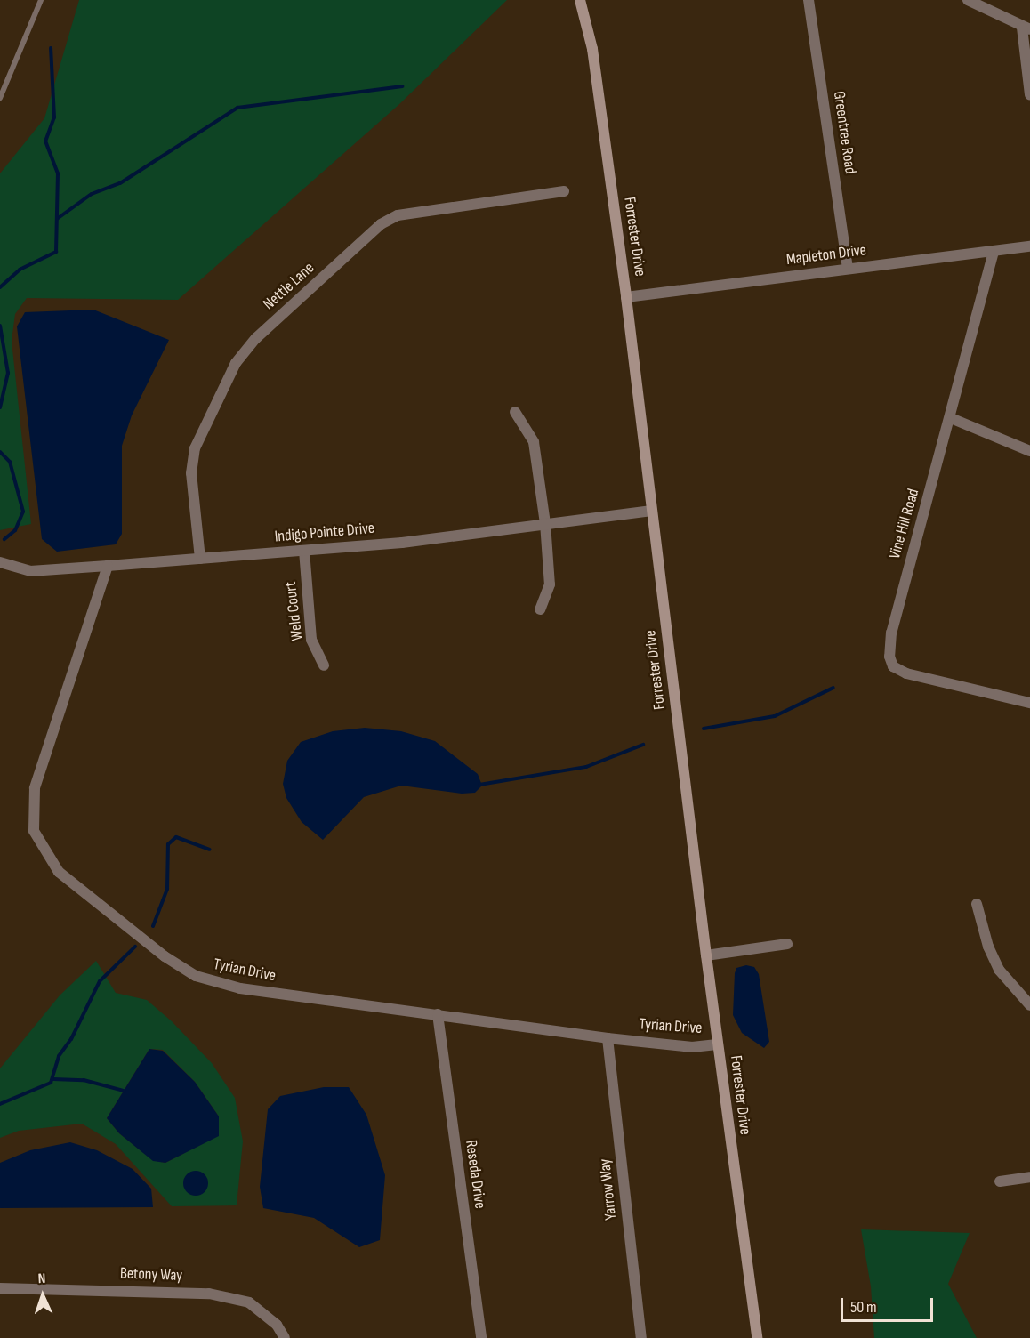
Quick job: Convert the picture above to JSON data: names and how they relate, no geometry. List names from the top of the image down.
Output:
{
  "streets": {
    "street": [
      "Greentree Road",
      "Forrester Drive",
      "Mapleton Drive",
      "Nettle Lane",
      "Vine Hill Road",
      "Indigo Pointe Drive",
      "Weld Court",
      "Tyrian Drive",
      "Reseda Drive",
      "Yarrow Way",
      "Betony Way"
    ]
  },
  "crossings": [
    ["Greentree Road", "Mapleton Drive"],
    ["Forrester Drive", "Mapleton Drive"],
    ["Forrester Drive", "Indigo Pointe Drive"],
    ["Forrester Drive", "Tyrian Drive"],
    ["Mapleton Drive", "Vine Hill Road"],
    ["Nettle Lane", "Indigo Pointe Drive"],
    ["Indigo Pointe Drive", "Weld Court"],
    ["Indigo Pointe Drive", "Tyrian Drive"],
    ["Tyrian Drive", "Reseda Drive"],
    ["Tyrian Drive", "Yarrow Way"]
  ],
  "scale_bar": "50 m",
  "north": "top"
}
